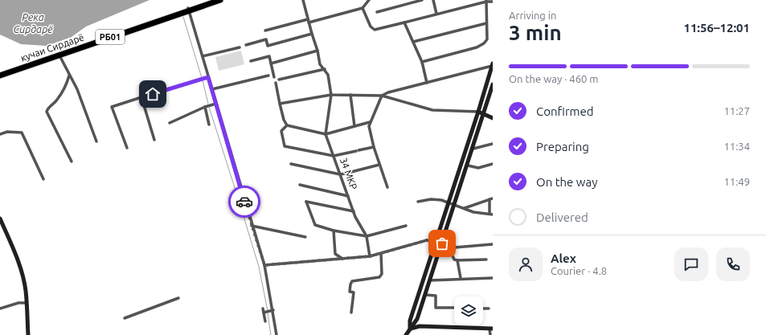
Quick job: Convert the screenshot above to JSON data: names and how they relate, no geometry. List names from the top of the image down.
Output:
{
  "streets": {
    "highway": ["РБ01", "кучаи Сирдарё"],
    "street": ["34 МКР"]
  },
  "crossings": [
    ["РБ01", "кучаи Сирдарё"]
  ],
  "water": ["Река Сирдарё"],
  "page": {
    "heading": ["3 min", "Arriving in", "11:56–12:01"],
    "panel": ["Alex", "Courier · 4.8"],
    "bar": "On the way · 460 m",
    "list": [
      ["Confirmed", "11:27"],
      ["Preparing", "11:34"],
      ["On the way", "11:49"],
      "Delivered"
    ]
  }
}
